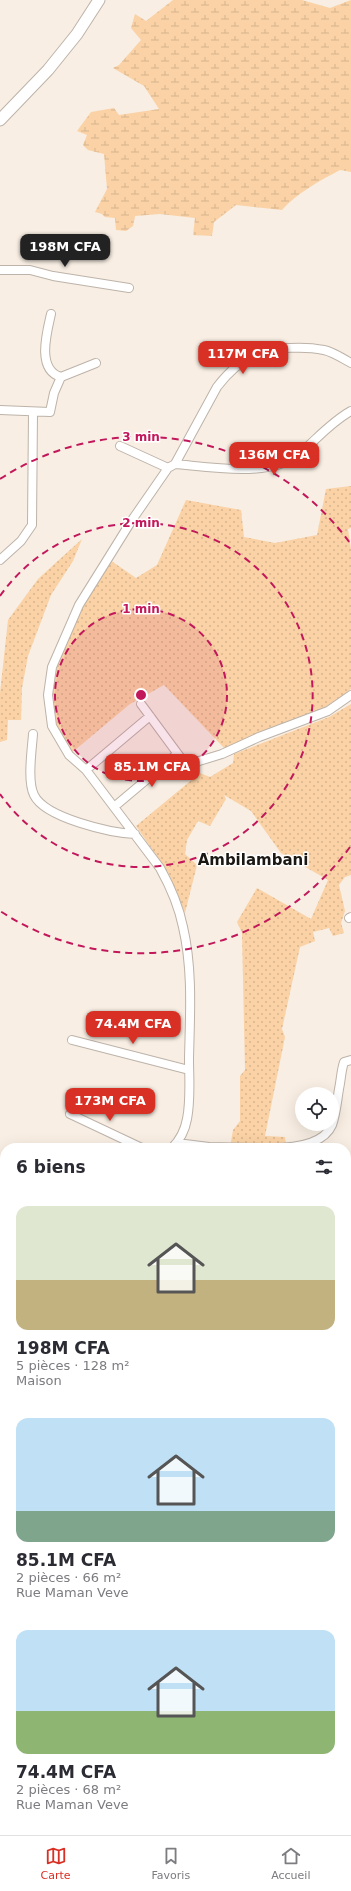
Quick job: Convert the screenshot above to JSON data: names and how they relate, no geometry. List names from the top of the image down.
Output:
{
  "districts": ["Ambilambani"],
  "page": {
    "price": [
      "198M CFA",
      "117M CFA",
      "136M CFA",
      "85.1M CFA",
      "74.4M CFA",
      "173M CFA"
    ],
    "heading": "6 biens",
    "list": [
      {
        "name": "198M CFA",
        "note": "5 pièces · 128 m² · Maison"
      },
      {
        "name": "85.1M CFA",
        "note": "2 pièces · 66 m² · Rue Maman Veve"
      },
      {
        "name": "74.4M CFA",
        "note": "2 pièces · 68 m² · Rue Maman Veve"
      }
    ],
    "tabs": ["Carte", "Favoris", "Accueil"]
  },
  "rings": ["3 min", "2 min", "1 min"]
}
